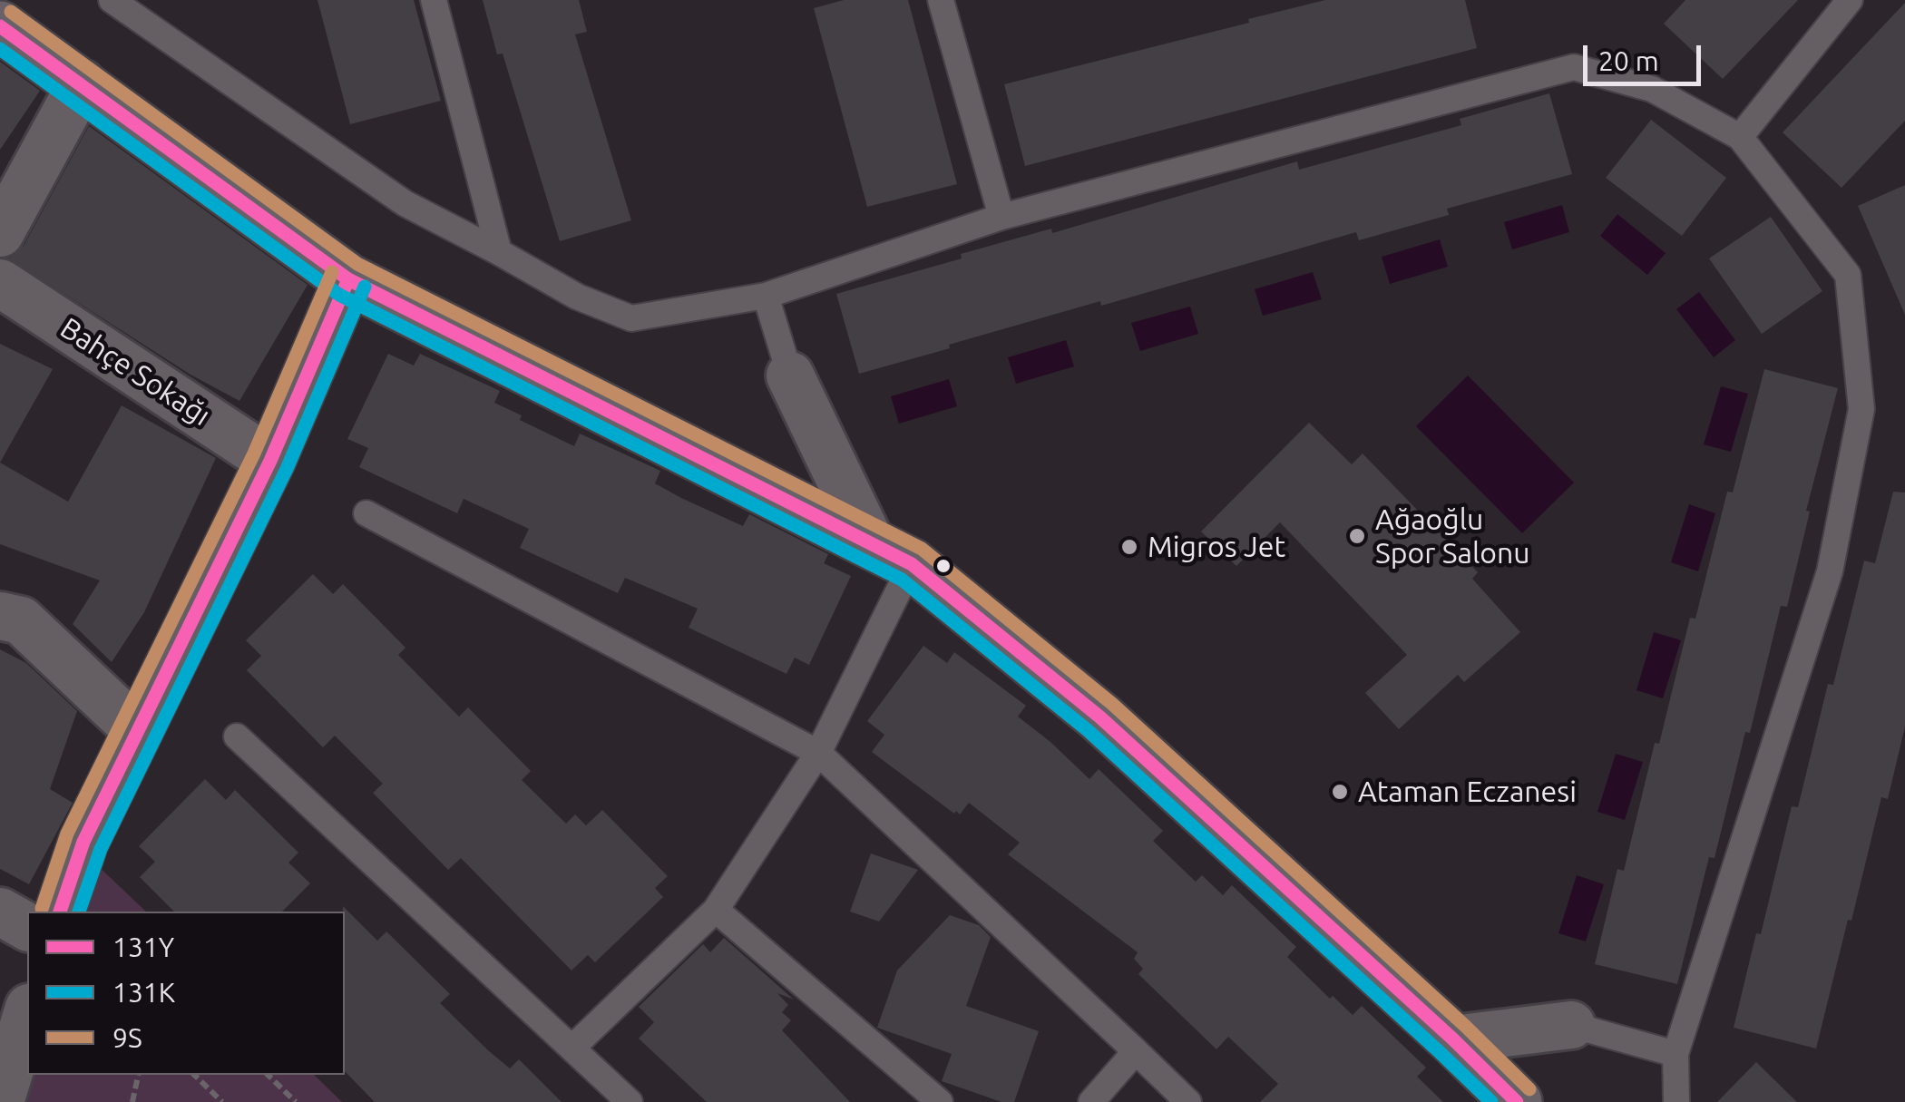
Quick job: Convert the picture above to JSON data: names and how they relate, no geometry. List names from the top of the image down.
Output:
{
  "streets": {
    "street": ["Bahçe Sokağı"]
  },
  "places": ["Ağaoğlu Spor Salonu", "Migros Jet", "Ataman Eczanesi"],
  "lines": ["transit line 9S", "transit line 131Y", "transit line 131K"],
  "legend": ["131Y", "131K", "9S"],
  "scale_bar": "20 m"
}
